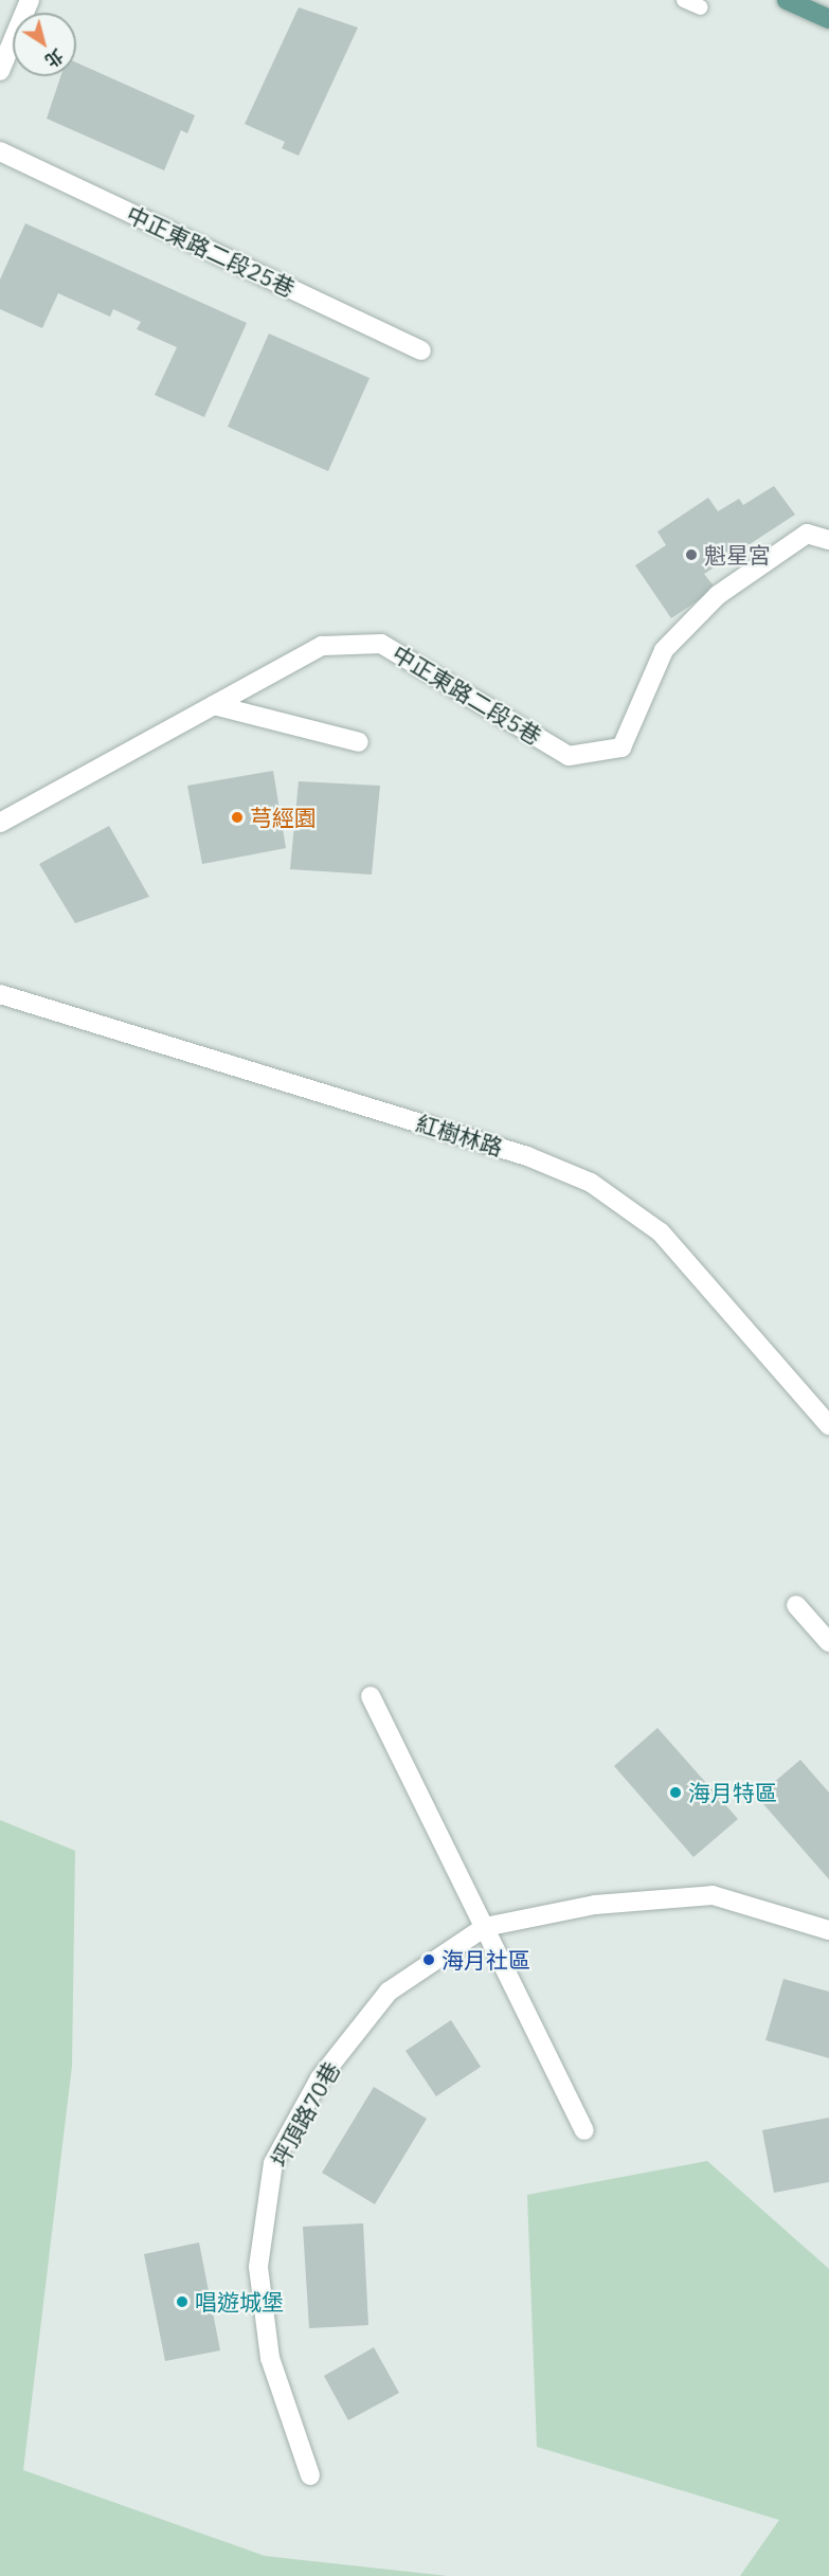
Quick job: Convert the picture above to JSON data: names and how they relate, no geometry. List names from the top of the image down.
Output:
{
  "streets": {
    "street": [
      "中正東路二段25巷",
      "中正東路二段5巷",
      "紅樹林路",
      "坪頂路70巷"
    ]
  },
  "places": [
    "魁星宮",
    "芎經園",
    "海月特區",
    "海月社區",
    "唱遊城堡"
  ],
  "north": "bottom right"
}
